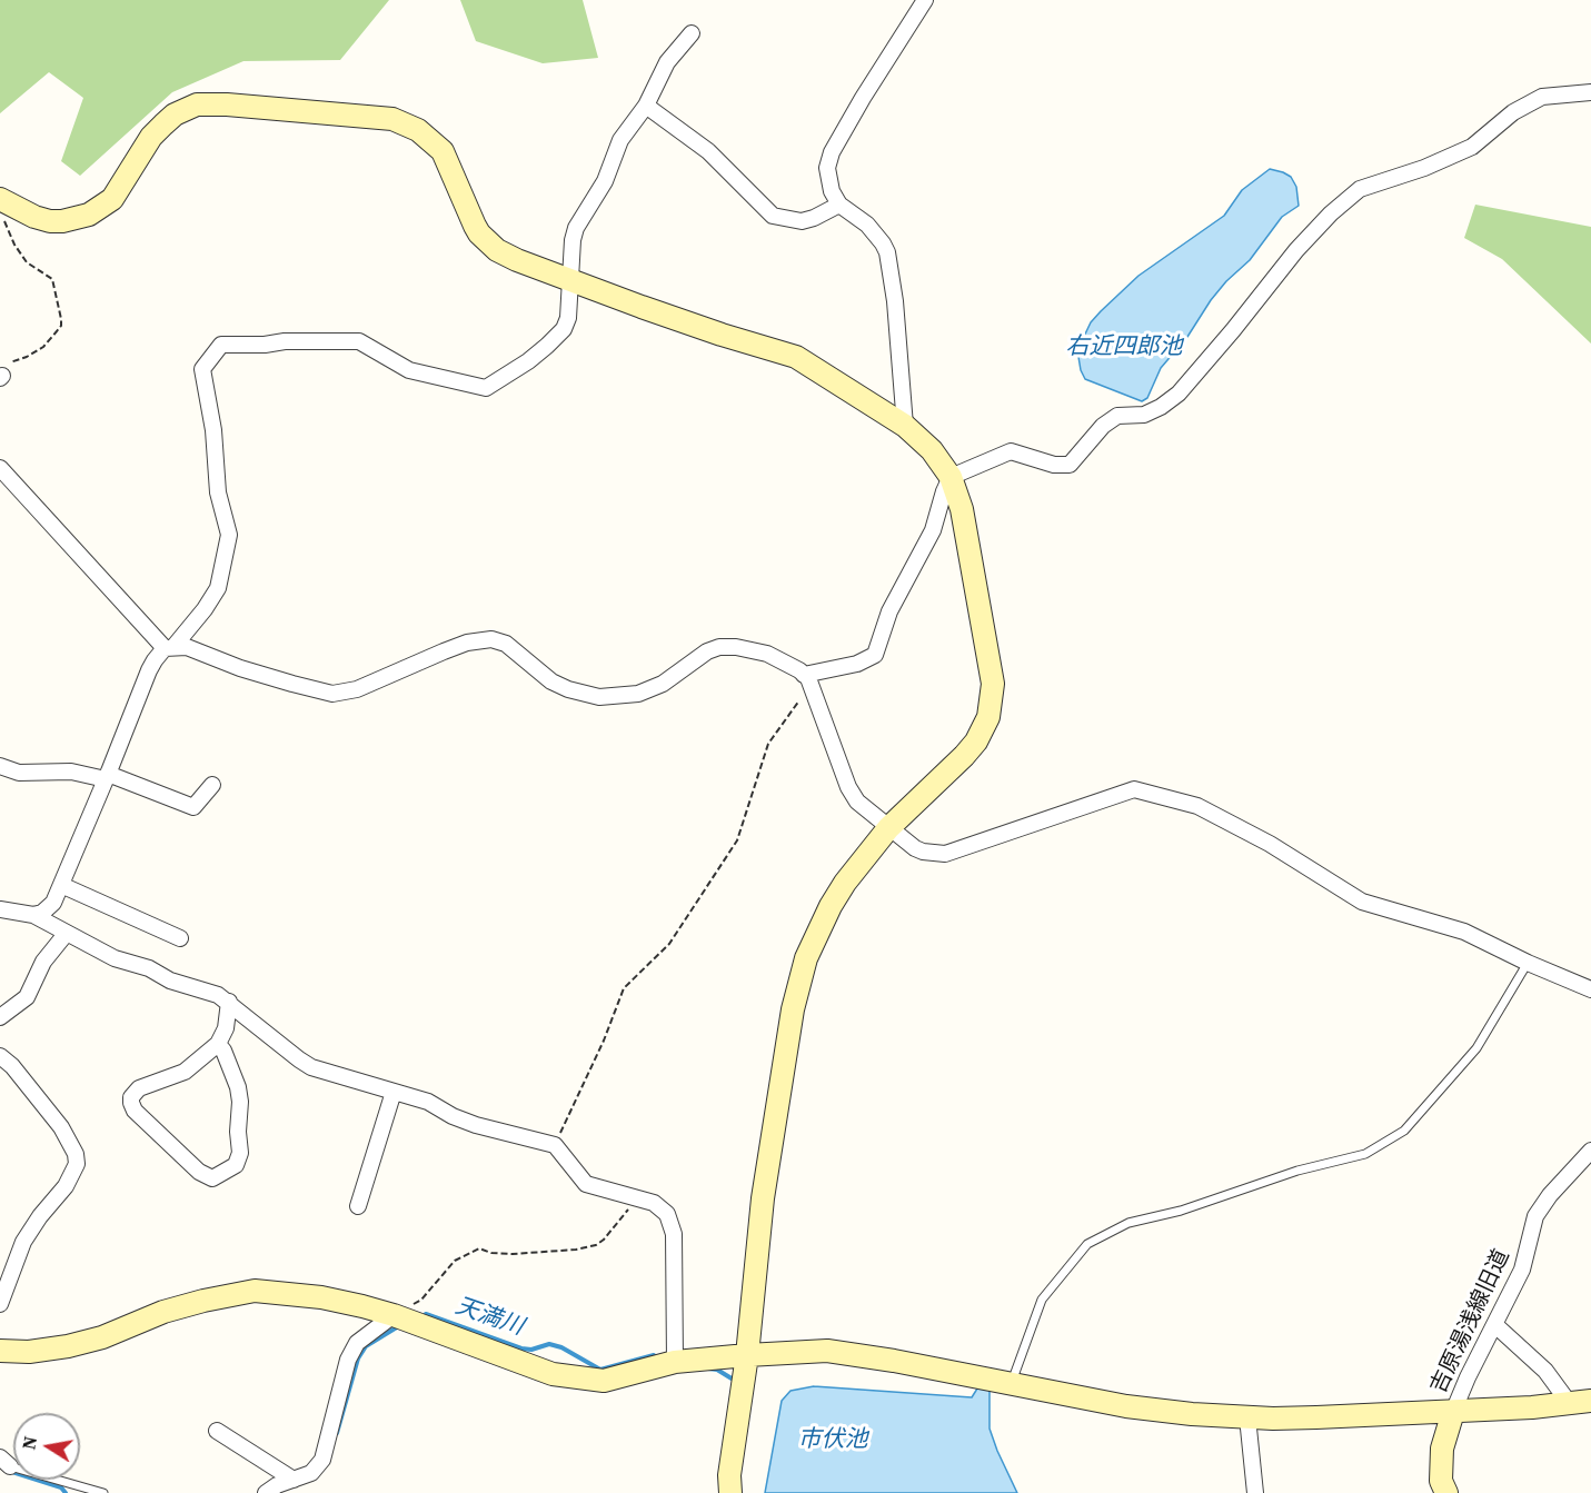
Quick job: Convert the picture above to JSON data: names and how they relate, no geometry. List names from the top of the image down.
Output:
{
  "streets": {
    "street": ["吉原湯浅線旧道"]
  },
  "water": ["右近四郎池", "天満川", "市伏池"],
  "north": "left"
}
